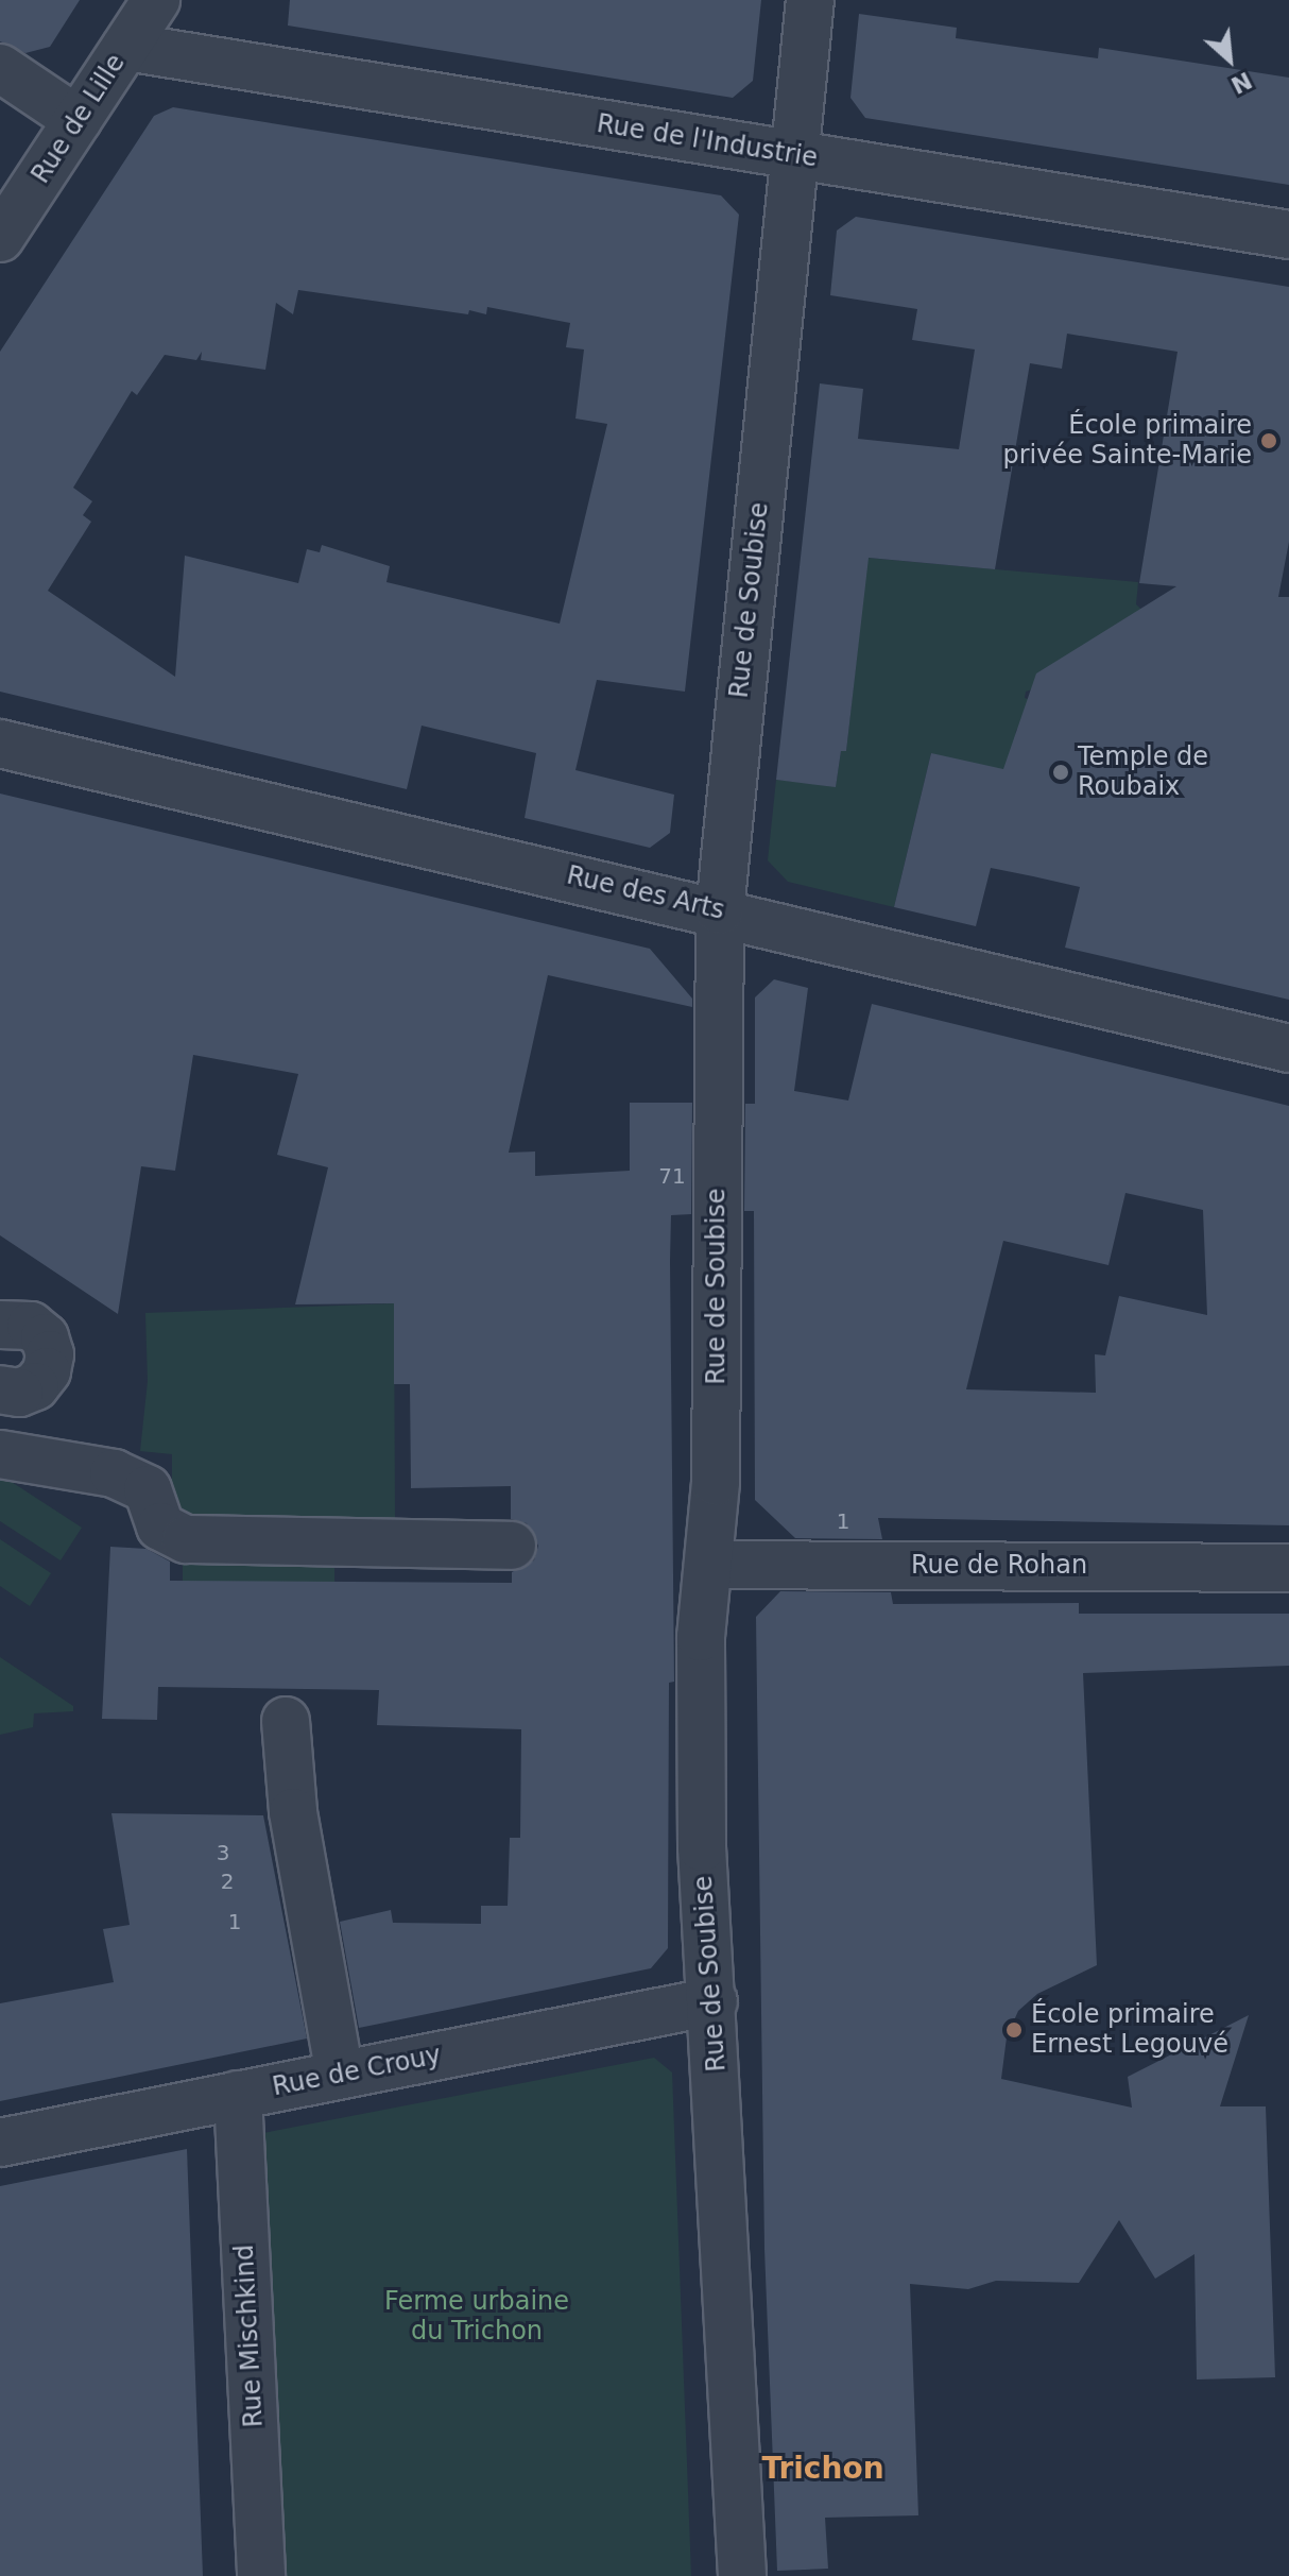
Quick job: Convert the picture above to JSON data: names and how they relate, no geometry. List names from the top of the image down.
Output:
{
  "streets": {
    "street": [
      "Rue de Lille",
      "Rue de l'Industrie",
      "Rue de Soubise",
      "Rue des Arts",
      "Rue de Rohan",
      "Rue de Crouy",
      "Rue Mischkind"
    ]
  },
  "crossings": [
    ["Rue de Lille", "Rue de l'Industrie"],
    ["Rue de l'Industrie", "Rue de Soubise"],
    ["Rue de Soubise", "Rue des Arts"],
    ["Rue de Soubise", "Rue de Rohan"],
    ["Rue de Soubise", "Rue de Crouy"],
    ["Rue de Crouy", "Rue Mischkind"]
  ],
  "districts": ["Trichon"],
  "parks": ["Ferme urbaine du Trichon"],
  "places": ["École primaire privée Sainte-Marie", "Temple de Roubaix", "École primaire Ernest Legouvé"],
  "house_numbers": [
    "71",
    "1",
    "3",
    "2",
    "1"
  ],
  "north": "bottom right"
}
